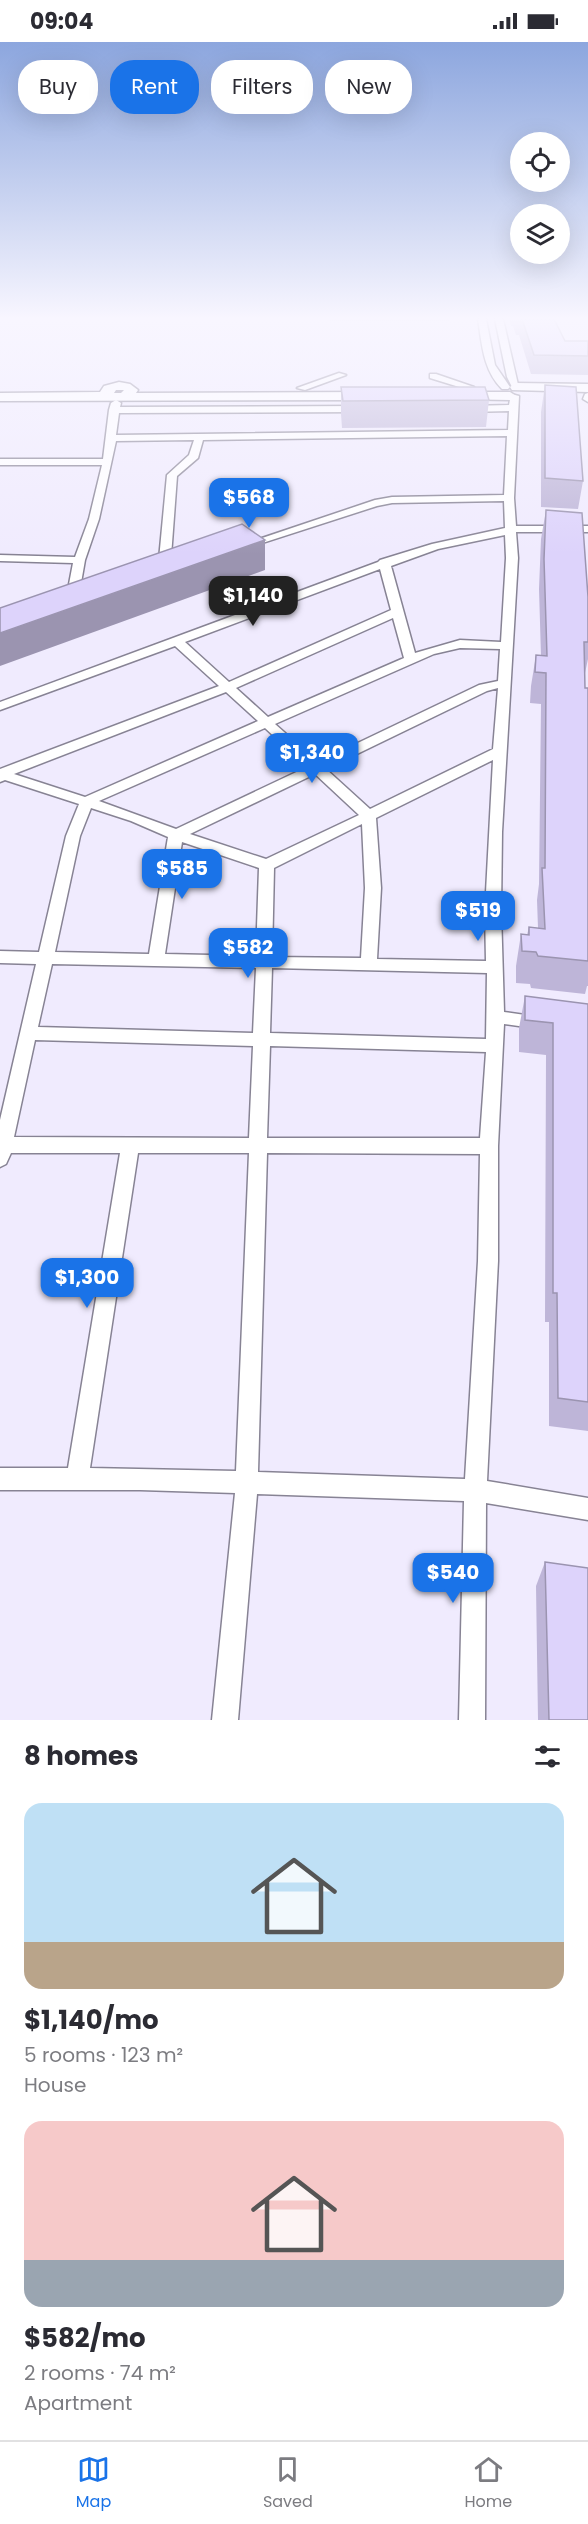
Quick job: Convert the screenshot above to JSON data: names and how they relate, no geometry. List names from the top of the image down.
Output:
{
  "page": {
    "status": "09:04",
    "chip": [
      "Buy",
      "Rent",
      "Filters",
      "New"
    ],
    "price": [
      "$568",
      "$1,140",
      "$1,340",
      "$585",
      "$519",
      "$582",
      "$1,300",
      "$540"
    ],
    "heading": "8 homes",
    "list": [
      {
        "name": "$1,140/mo",
        "note": "5 rooms · 123 m² · House"
      },
      {
        "name": "$582/mo",
        "note": "2 rooms · 74 m² · Apartment"
      }
    ],
    "tabs": ["Map", "Saved", "Home"]
  }
}
